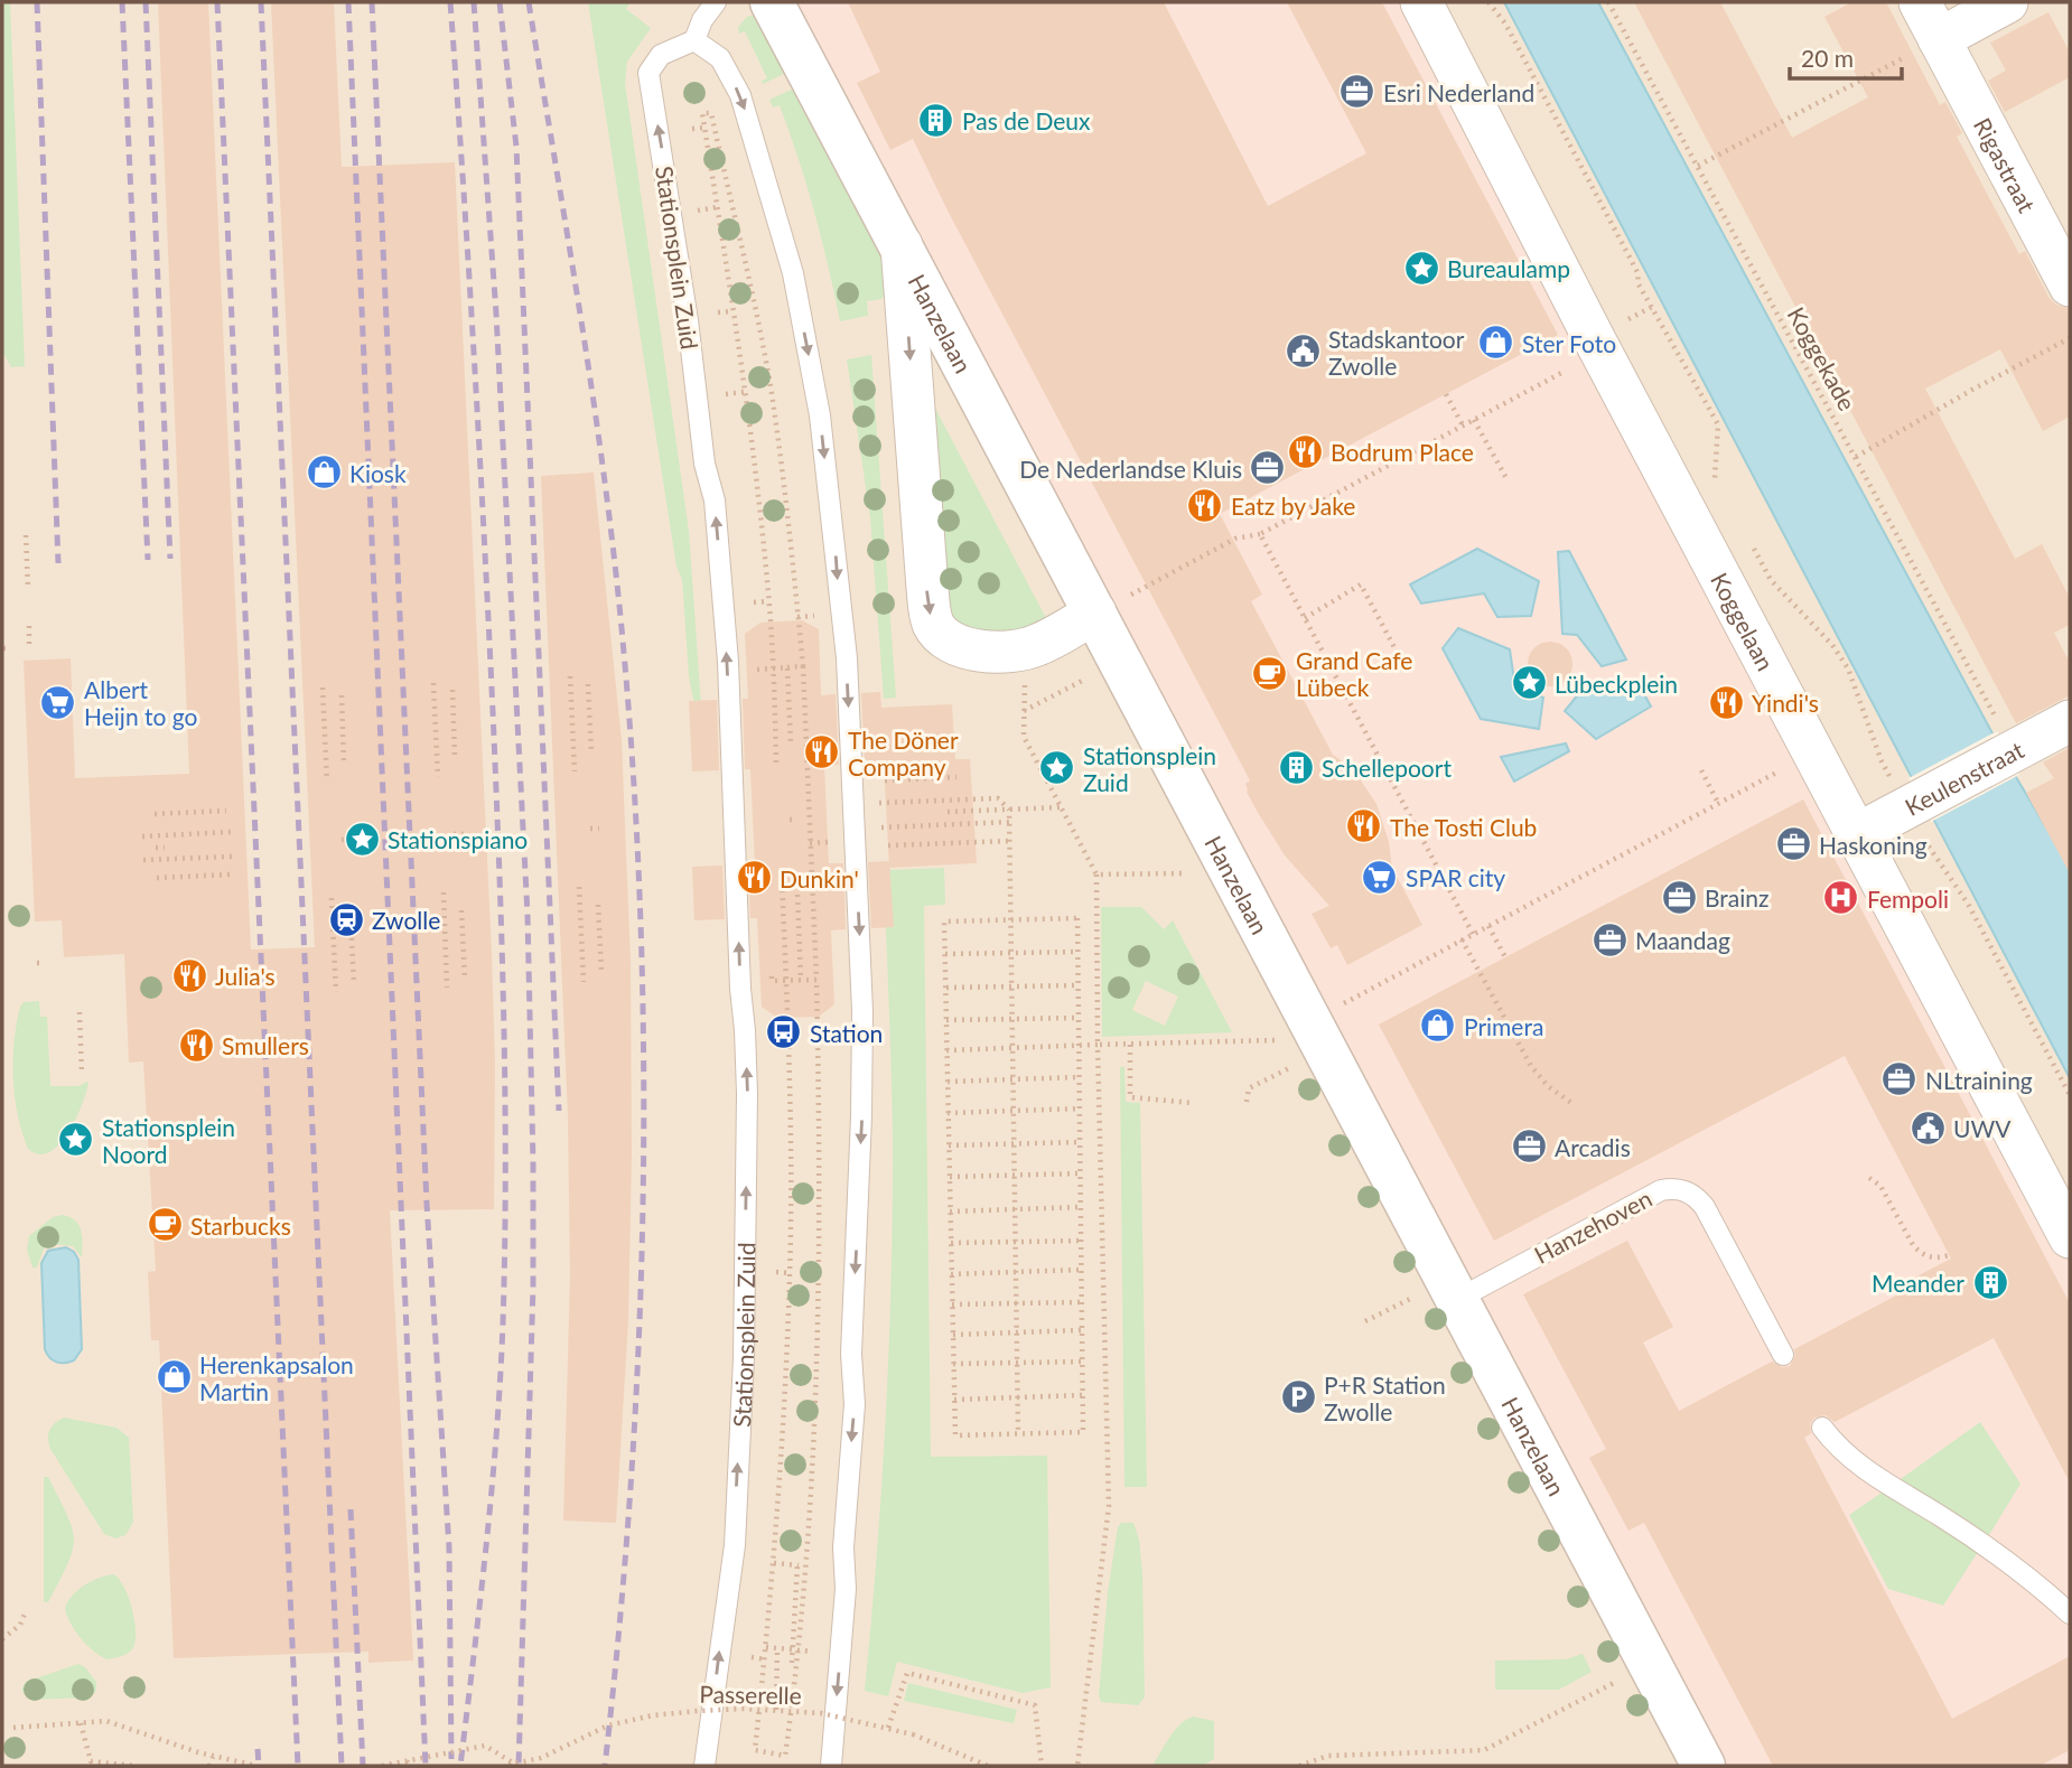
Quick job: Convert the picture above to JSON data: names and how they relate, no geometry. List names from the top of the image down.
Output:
{
  "streets": {
    "street": [
      "Rigastraat",
      "Hanzelaan",
      "Koggelaan",
      "Keulenstraat"
    ],
    "lane": ["Stationsplein Zuid", "Hanzehoven"],
    "path": ["Koggekade", "Passerelle"]
  },
  "crossings": [
    ["Hanzelaan", "Hanzehoven"],
    ["Koggekade", "Keulenstraat"],
    ["Koggelaan", "Keulenstraat"]
  ],
  "places": {
    "office": [
      "Esri Nederland",
      "De Nederlandse Kluis",
      "Haskoning",
      "Brainz",
      "Maandag",
      "NLtraining",
      "Arcadis"
    ],
    "building": ["Pas de Deux", "Schellepoort", "Meander"],
    "place": [
      "Bureaulamp",
      "Lübeckplein",
      "Stationsplein Zuid",
      "Stationspiano",
      "Stationsplein Noord"
    ],
    "shop": [
      "Ster Foto",
      "Kiosk",
      "Primera",
      "Herenkapsalon Martin"
    ],
    "public building": ["Stadskantoor Zwolle", "UWV"],
    "restaurant": [
      "Bodrum Place",
      "Eatz by Jake",
      "Yindi's",
      "The Döner Company",
      "The Tosti Club",
      "Dunkin'",
      "Julia's",
      "Smullers"
    ],
    "cafe": ["Grand Cafe Lübeck", "Starbucks"],
    "supermarket": ["Albert Heijn to go", "SPAR city"],
    "hospital": ["Fempoli"],
    "station": ["Zwolle"],
    "bus stop": ["Station"],
    "parking": ["P+R Station Zwolle"]
  },
  "scale_bar": "20 m"
}
